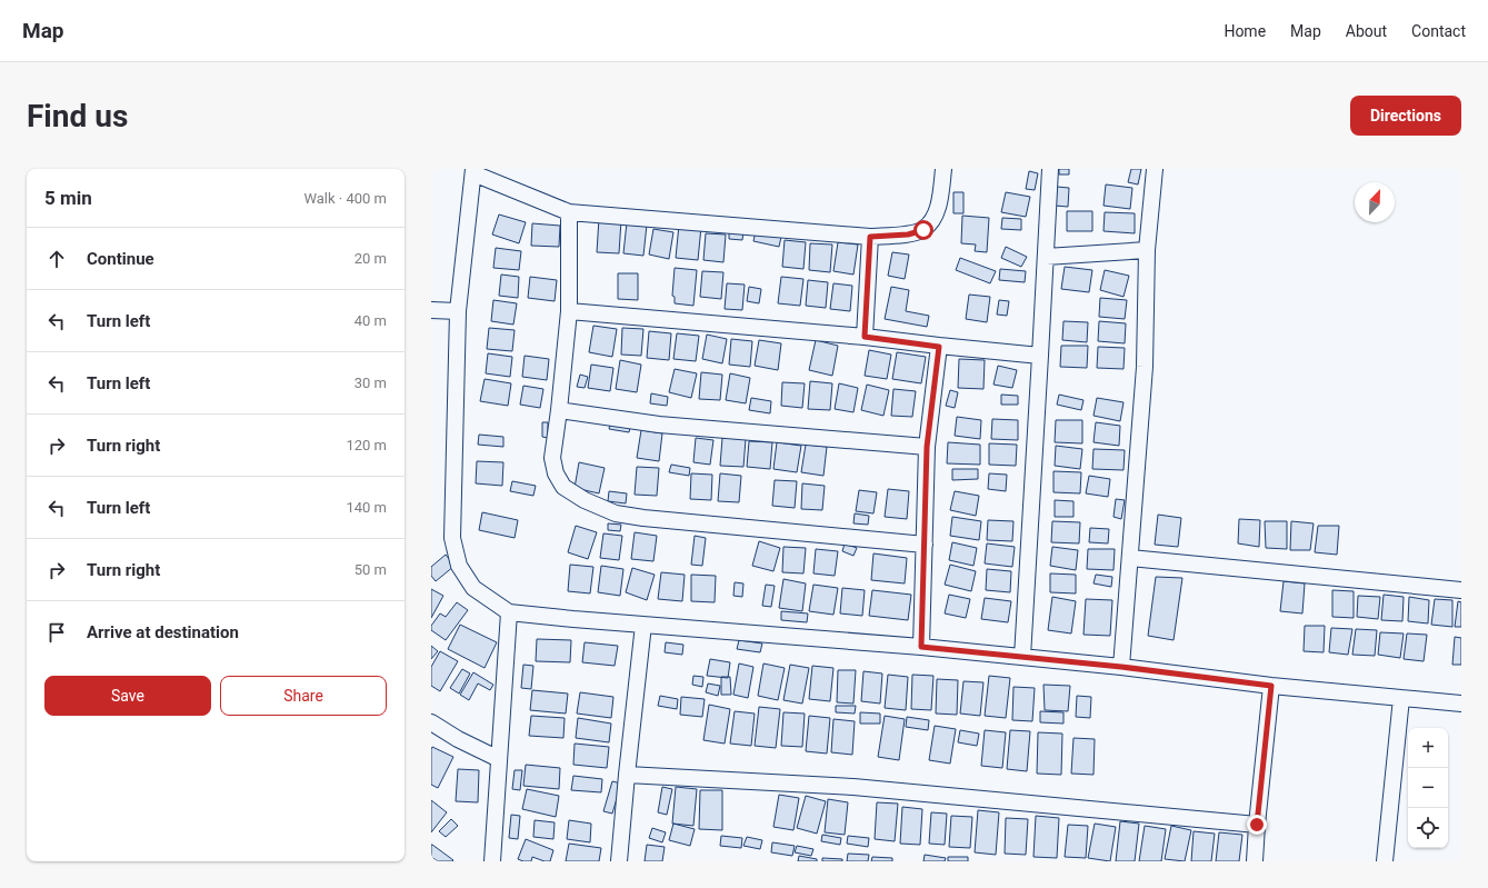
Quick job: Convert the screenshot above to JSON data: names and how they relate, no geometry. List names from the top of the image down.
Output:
{
  "north": "top right",
  "page": {
    "header": "Map",
    "nav": [
      "Home",
      "Map",
      "About",
      "Contact"
    ],
    "buttons": [
      "Directions",
      ["Save", "Share"]
    ],
    "title": "Find us",
    "heading": ["5 min", "Walk · 400 m"],
    "list": [
      ["Continue", "20 m"],
      ["Turn left", "40 m"],
      ["Turn left", "30 m"],
      ["Turn right", "120 m"],
      ["Turn left", "140 m"],
      ["Turn right", "50 m"],
      "Arrive at destination"
    ],
    "map_buttons": ["+", "−"]
  }
}
